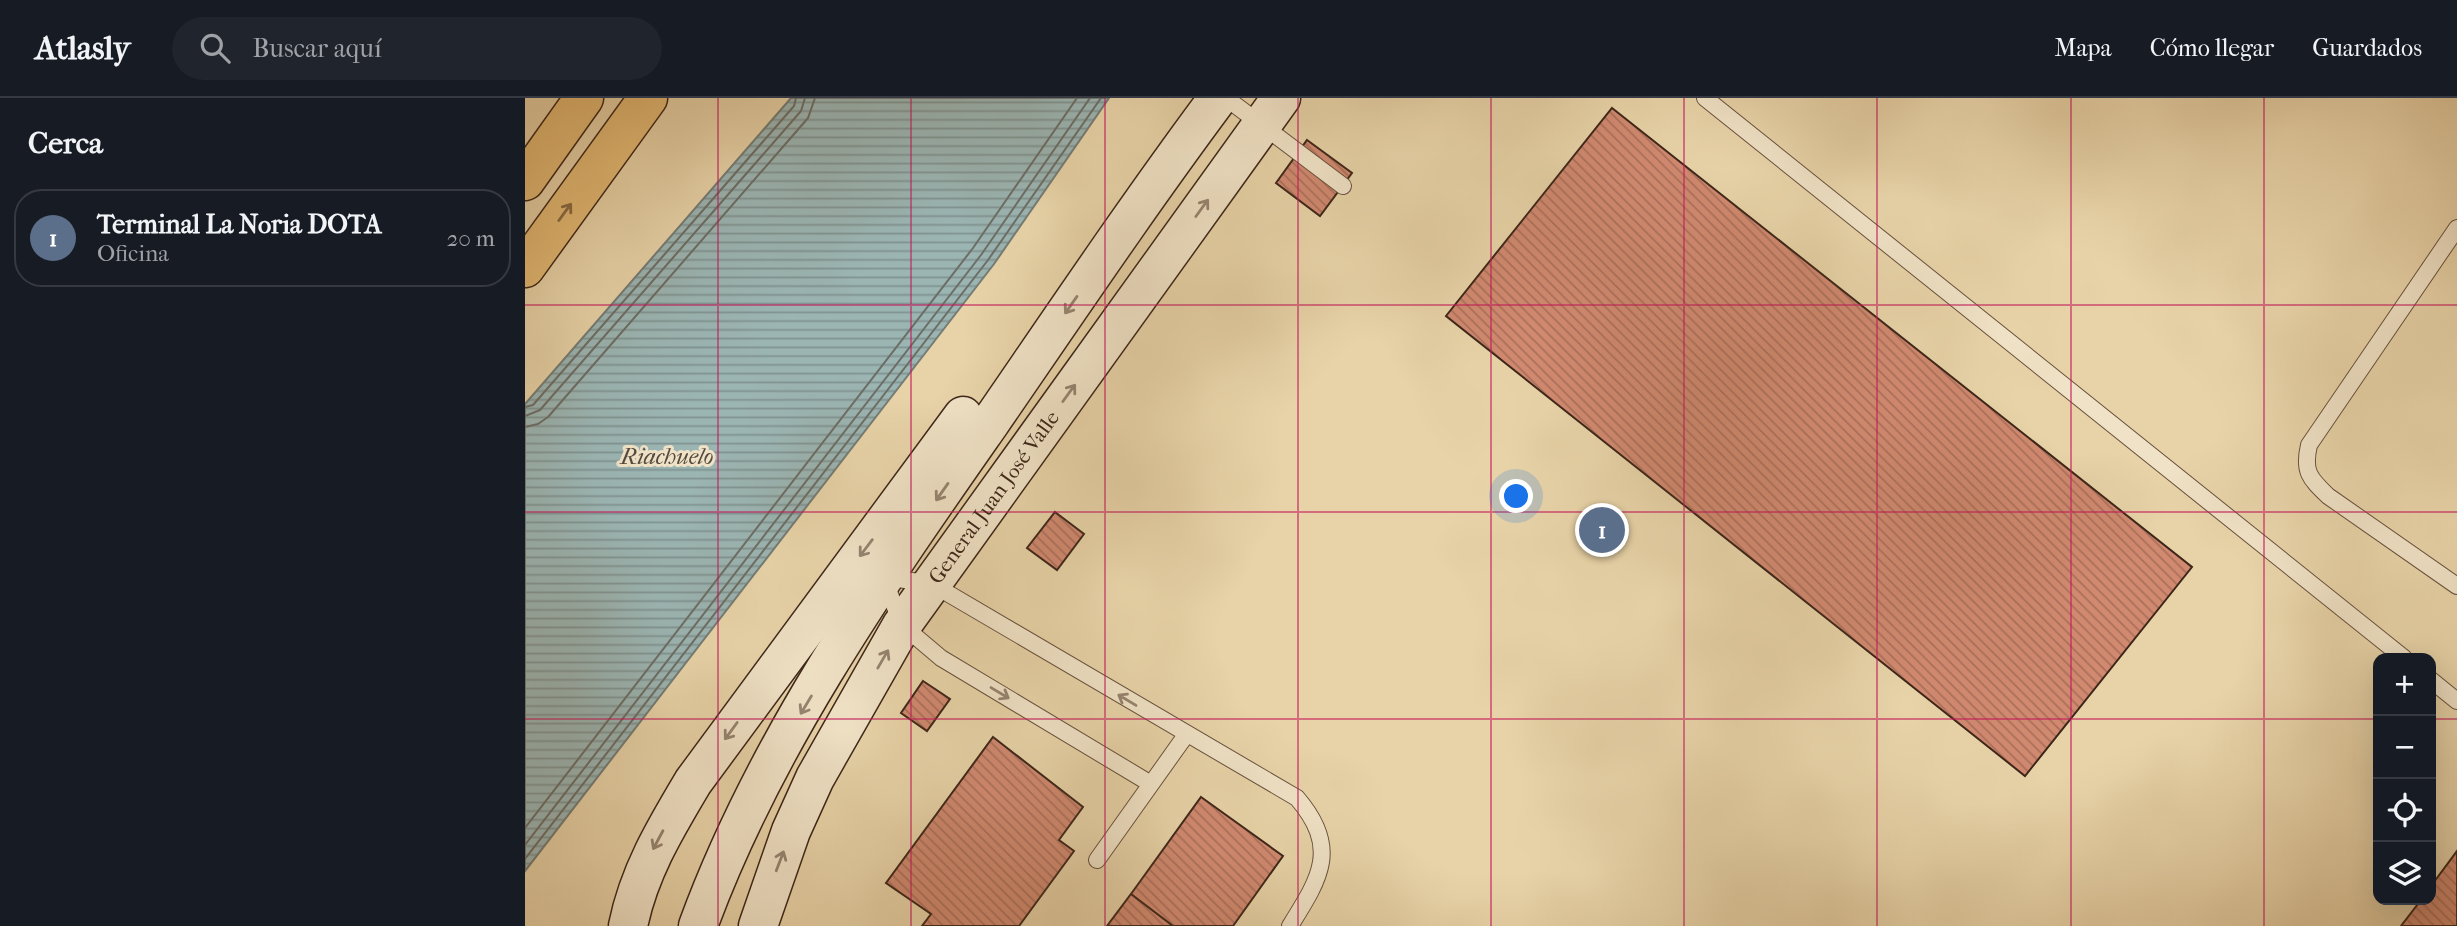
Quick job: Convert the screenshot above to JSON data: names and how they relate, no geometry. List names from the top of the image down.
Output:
{
  "streets": {
    "main road": ["General Juan José Valle"]
  },
  "water": ["Riachuelo"],
  "page": {
    "header": "Atlasly",
    "search": "Buscar aquí",
    "nav": ["Mapa", "Cómo llegar", "Guardados"],
    "heading": "Cerca",
    "list": [
      {
        "mark": "1",
        "name": "Terminal La Noria DOTA",
        "note": "Oficina",
        "value": "20 m"
      }
    ],
    "pins": "1",
    "map_buttons": ["+", "−"]
  }
}
